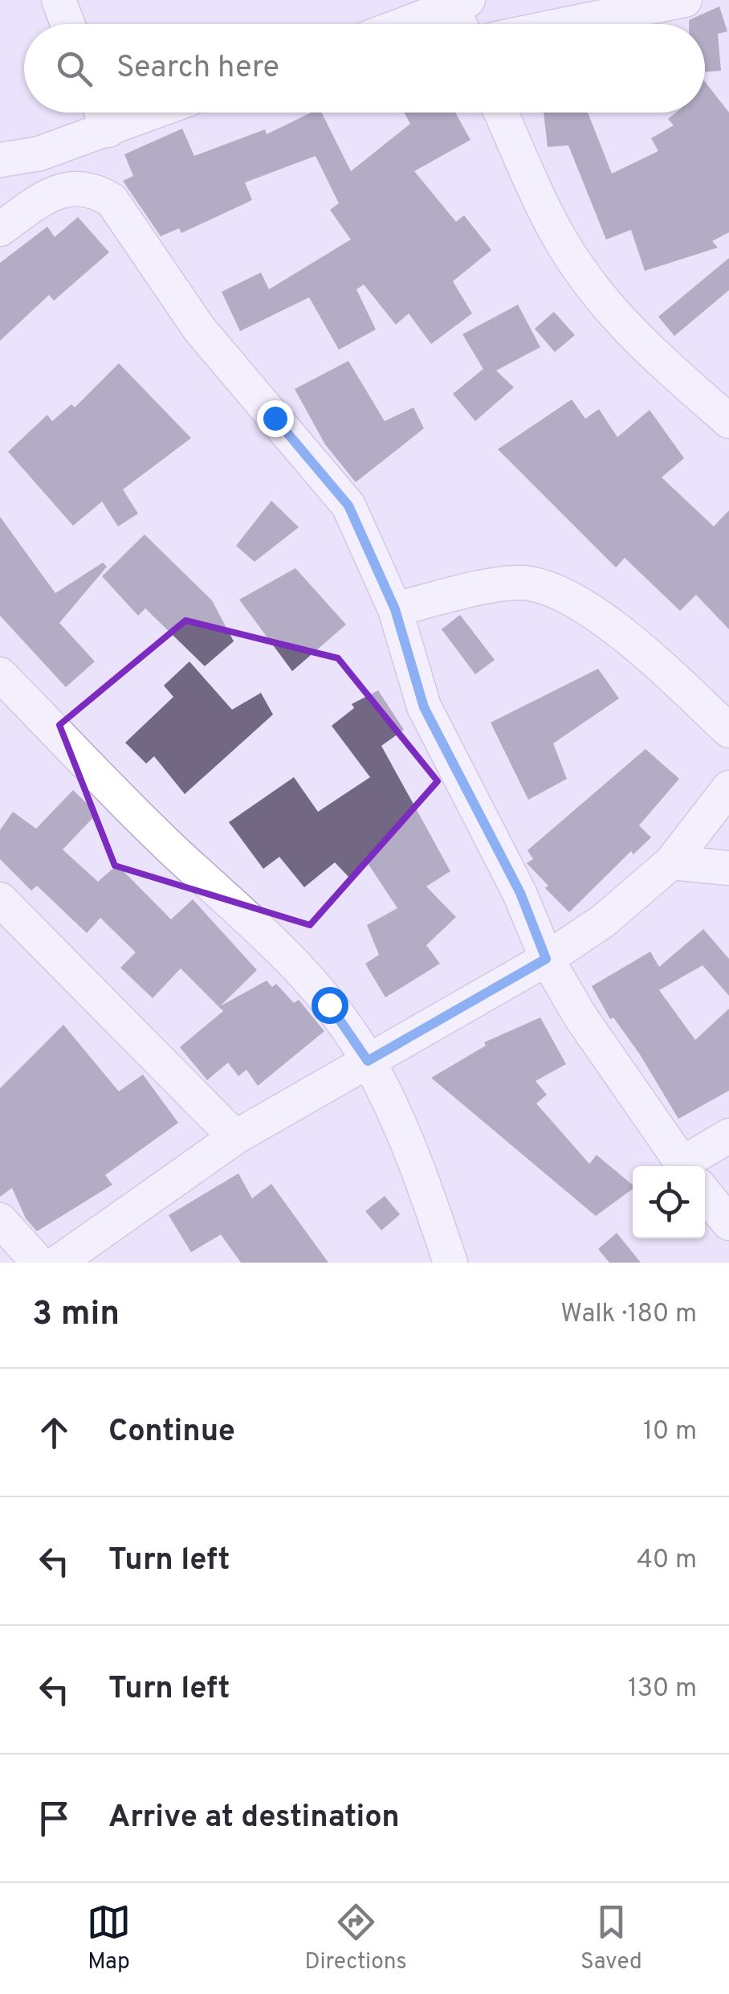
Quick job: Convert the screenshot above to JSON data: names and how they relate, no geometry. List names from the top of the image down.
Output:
{
  "page": {
    "search": "Search here",
    "heading": ["3 min", "Walk · 180 m"],
    "list": [
      ["Continue", "10 m"],
      ["Turn left", "40 m"],
      ["Turn left", "130 m"],
      "Arrive at destination"
    ],
    "nav": ["Map", "Directions", "Saved"]
  }
}
